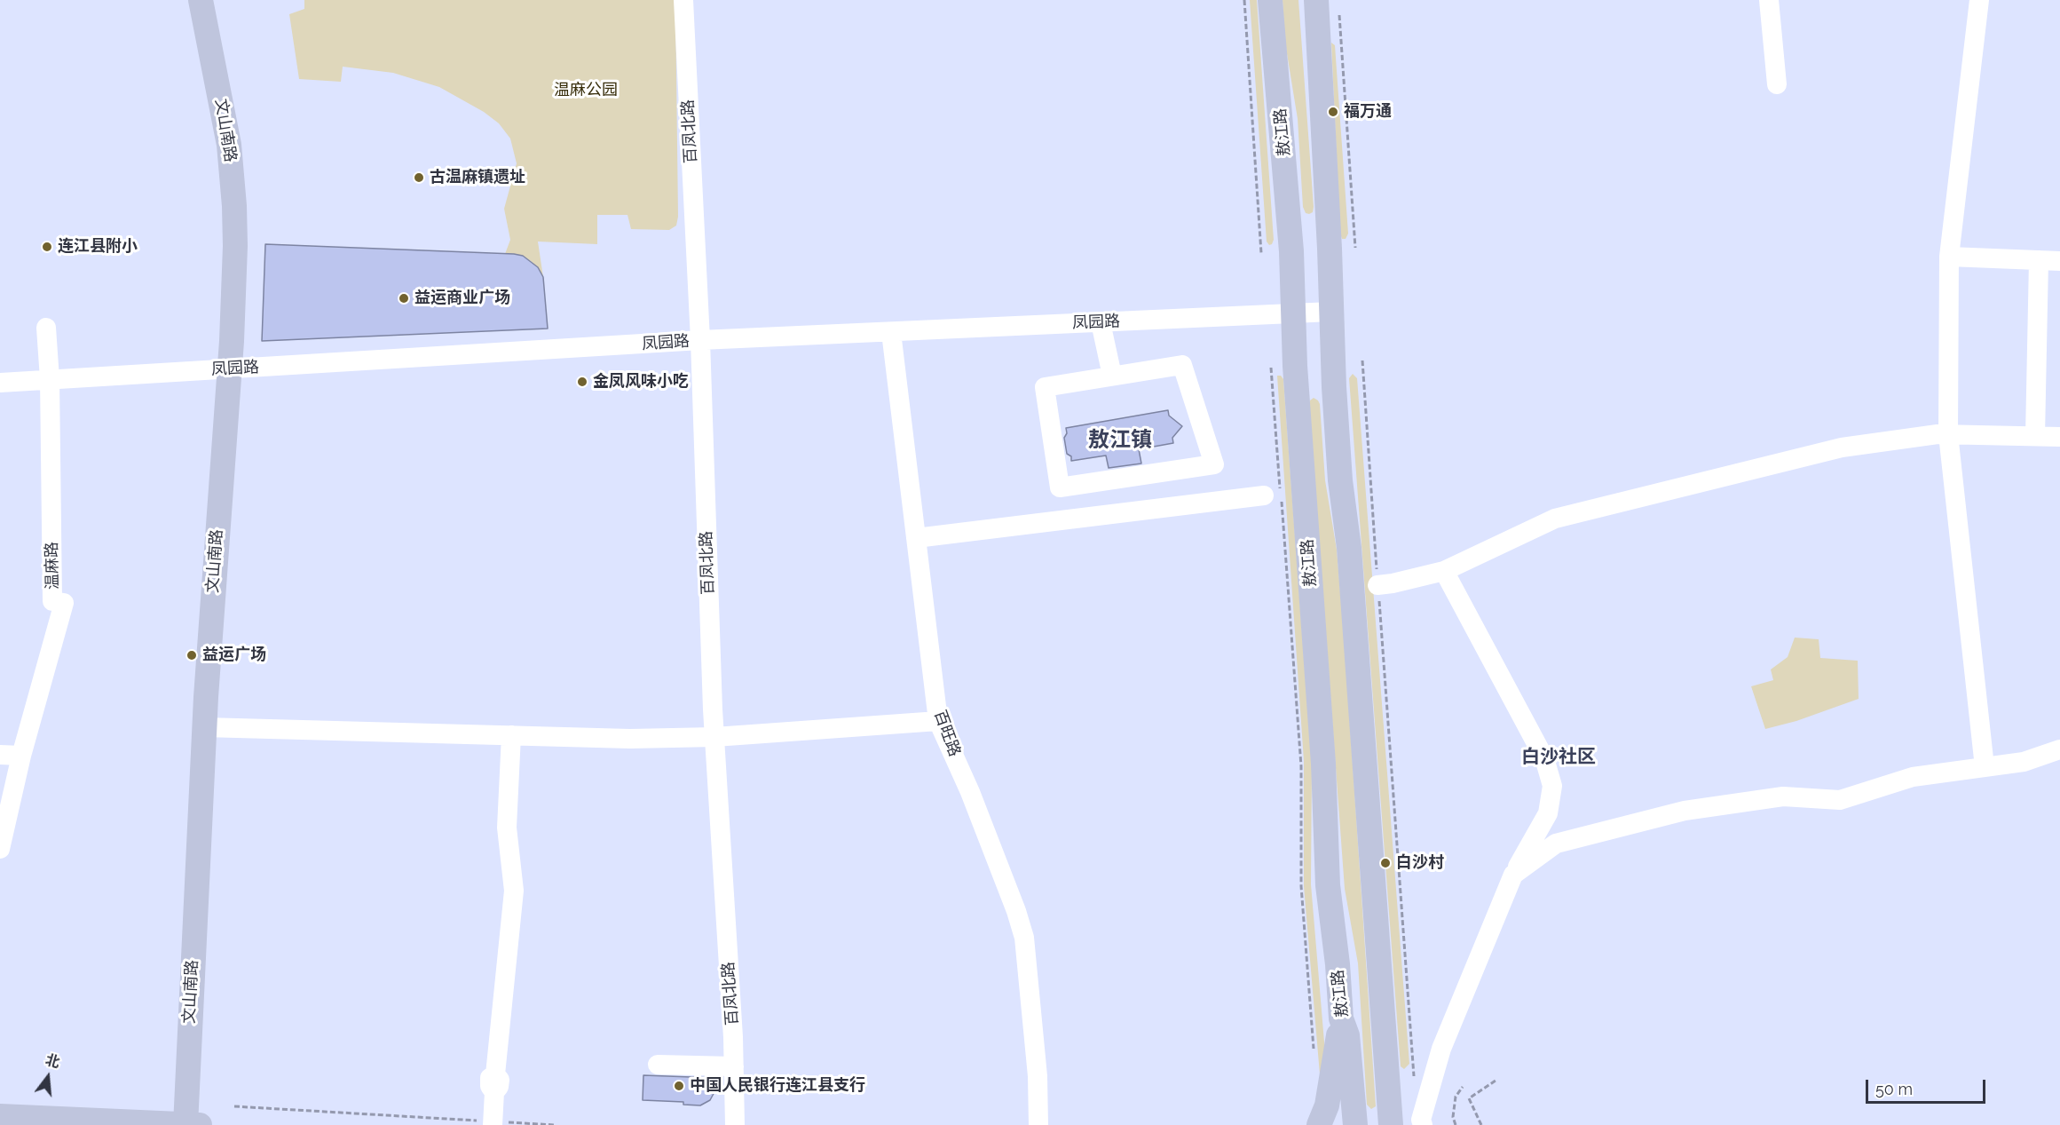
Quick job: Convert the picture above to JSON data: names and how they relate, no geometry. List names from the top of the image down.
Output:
{
  "streets": {
    "main road": ["文山南路", "敖江路"],
    "street": [
      "百凤北路",
      "凤园路",
      "温麻路",
      "百旺路"
    ]
  },
  "crossings": [
    ["文山南路", "凤园路"],
    ["百凤北路", "凤园路"],
    ["敖江路", "凤园路"],
    ["凤园路", "温麻路"],
    ["凤园路", "百旺路"]
  ],
  "districts": ["敖江镇", "白沙社区"],
  "parks": ["温麻公园"],
  "places": [
    "福万通",
    "古温麻镇遗址",
    "连江县附小",
    "益运商业广场",
    "金凤风味小吃",
    "益运广场",
    "白沙村",
    "中国人民银行连江县支行"
  ],
  "scale_bar": "50 m",
  "north": "top"
}
